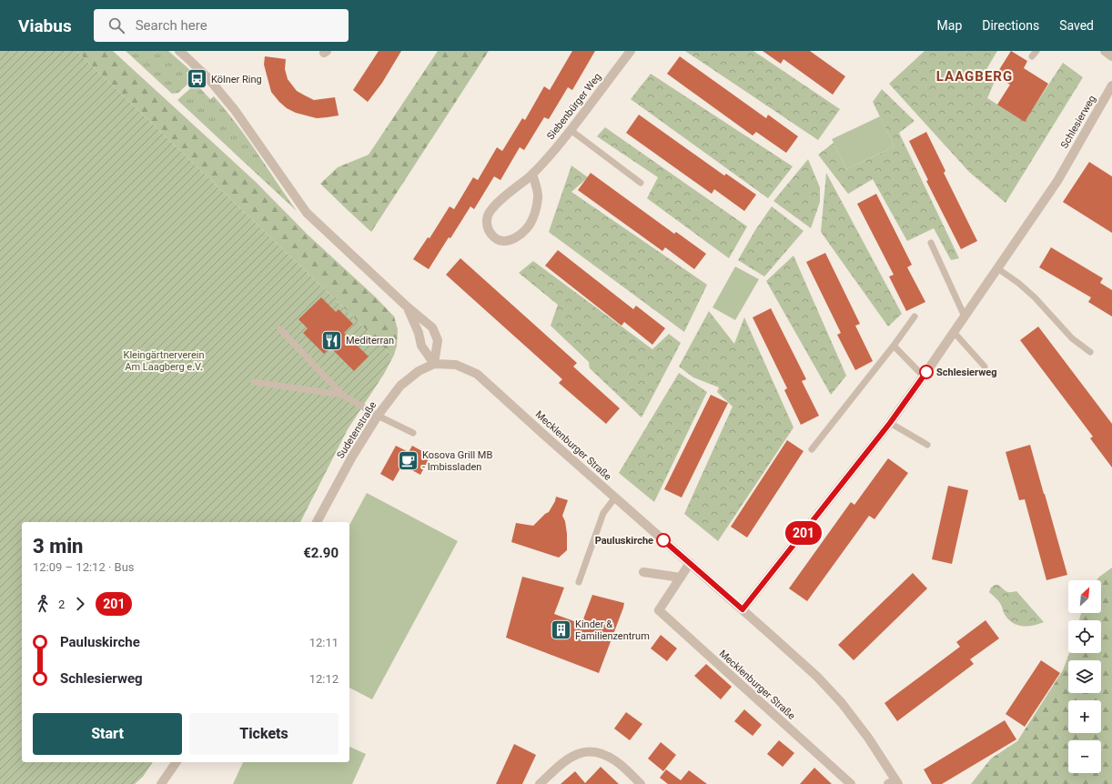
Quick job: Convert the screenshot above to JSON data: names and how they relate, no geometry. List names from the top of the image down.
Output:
{
  "streets": {
    "street": [
      "Siebenbürger Weg",
      "Schlesierweg",
      "Sudetenstraße",
      "Mecklenburger Straße"
    ]
  },
  "crossings": [
    ["Schlesierweg", "Mecklenburger Straße"],
    ["Sudetenstraße", "Mecklenburger Straße"]
  ],
  "districts": ["LAAGBERG"],
  "parks": ["Kleingärtnerverein Am Laagberg e.V."],
  "places": {
    "bus stop": ["Kölner Ring"],
    "restaurant": ["Mediterran"],
    "other": ["Schlesierweg", "Pauluskirche"],
    "cafe": ["Kosova Grill MB - Imbissladen"],
    "building": ["Kinder & Familienzentrum"]
  },
  "lines": ["bus line 201"],
  "north": "top right",
  "page": {
    "header": "Viabus",
    "search": "Search here",
    "nav": ["Map", "Directions", "Saved"],
    "on_map": "201",
    "heading": ["3 min", "12:09 – 12:12 · Bus", "€2.90"],
    "map_buttons": ["+", "−"],
    "legs": ["2", "201"],
    "list": [
      {
        "name": "Pauluskirche",
        "value": "12:11"
      },
      {
        "name": "Schlesierweg",
        "value": "12:12"
      }
    ],
    "buttons": ["Start", "Tickets"]
  }
}
